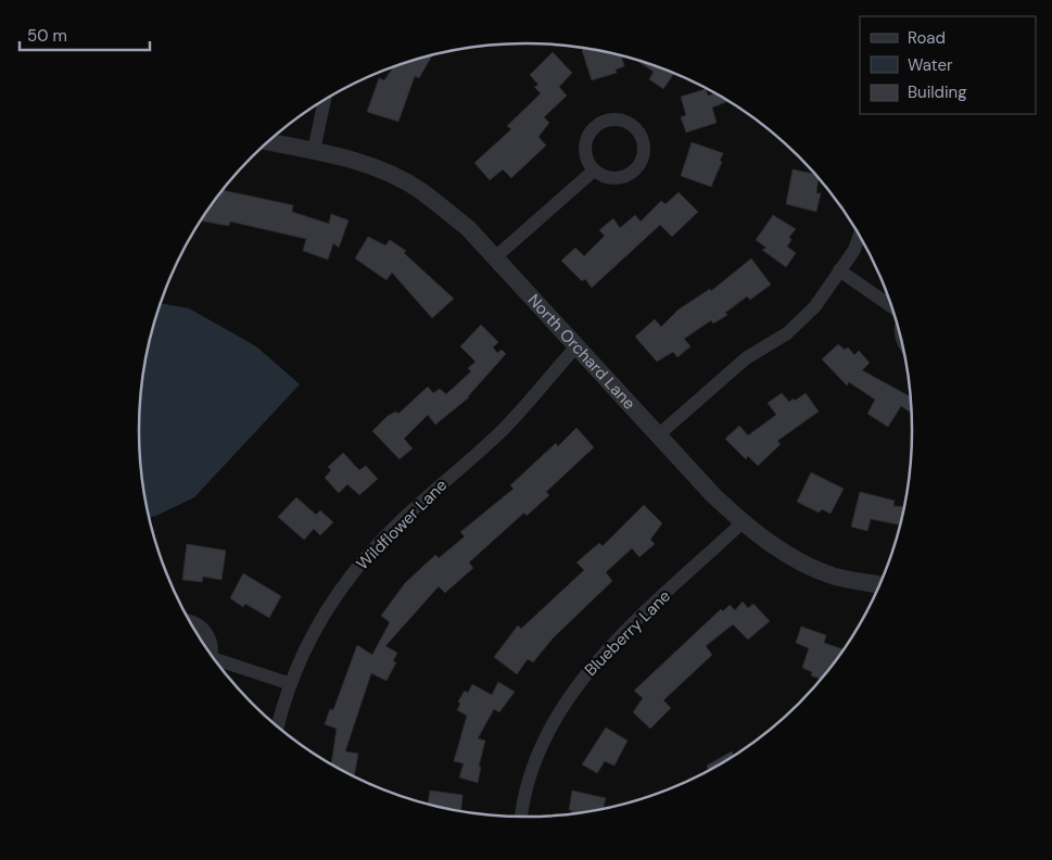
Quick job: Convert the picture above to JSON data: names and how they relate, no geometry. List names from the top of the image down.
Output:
{
  "streets": {
    "street": ["North Orchard Lane", "Wildflower Lane", "Blueberry Lane"]
  },
  "crossings": [
    ["North Orchard Lane", "Wildflower Lane"],
    ["North Orchard Lane", "Blueberry Lane"]
  ],
  "legend": ["Road", "Water", "Building"],
  "scale_bar": "50 m"
}
